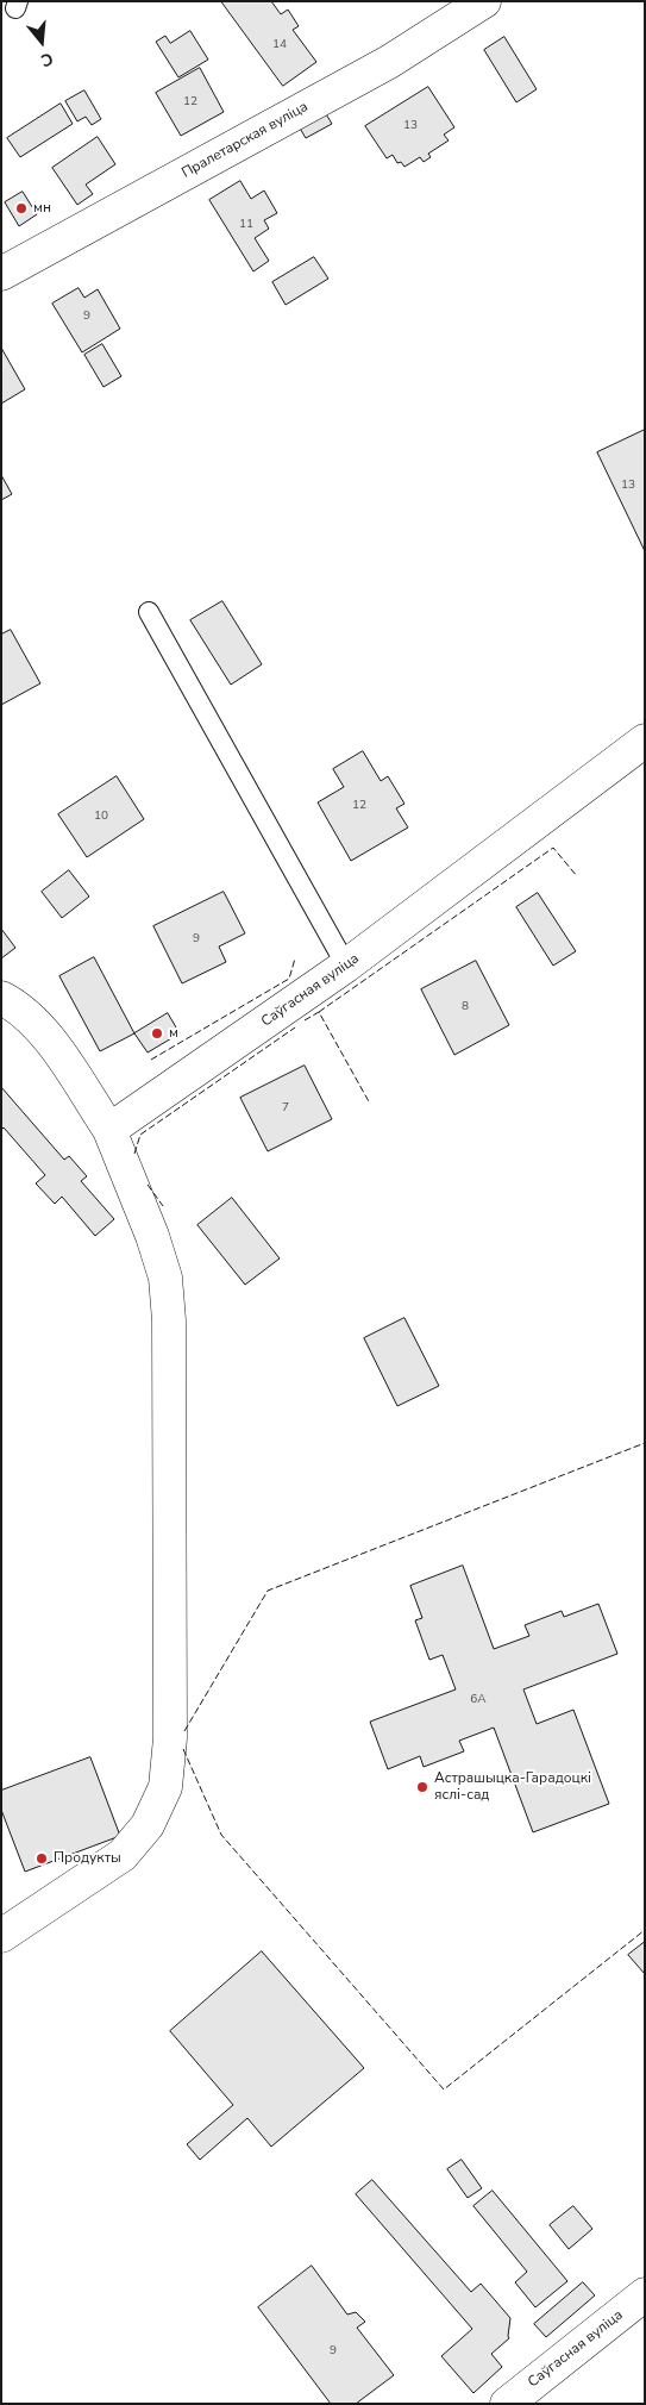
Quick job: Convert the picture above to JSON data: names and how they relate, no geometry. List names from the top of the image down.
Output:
{
  "streets": {
    "street": ["Пралетарская вуліца", "Саўгасная вуліца"]
  },
  "places": [
    "мн",
    "м",
    "Астрашыцка-Гарадоцкі яслі-сад",
    "Продукты"
  ],
  "house_numbers": [
    "14",
    "12",
    "13",
    "11",
    "9",
    "13",
    "12",
    "10",
    "9",
    "8",
    "7",
    "6А",
    "9"
  ],
  "north": "bottom"
}
